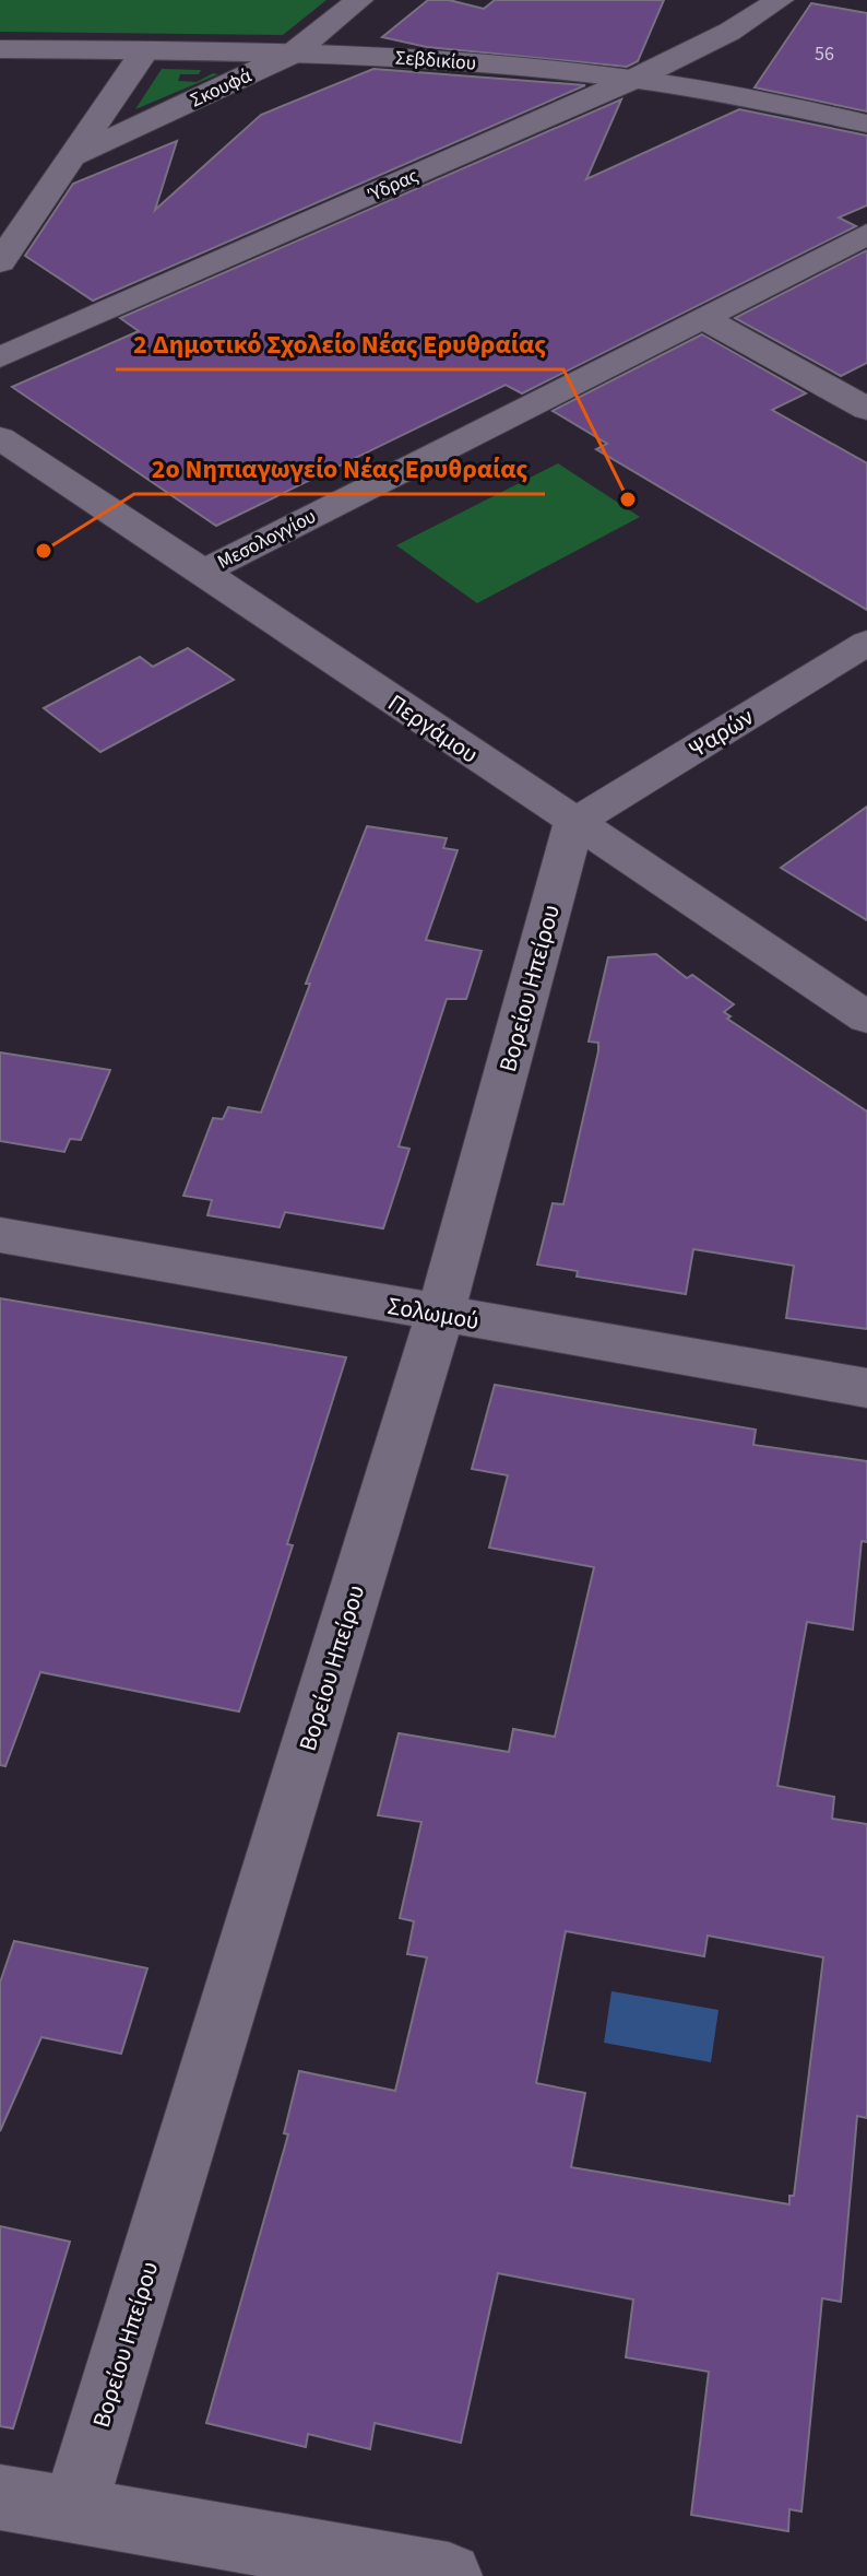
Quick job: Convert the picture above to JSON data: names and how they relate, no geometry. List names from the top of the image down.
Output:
{
  "streets": {
    "street": [
      "Σεβδικίου",
      "Σκουφά",
      "Ύδρας",
      "Μεσολογγίου",
      "Περγάμου",
      "Ψαρών",
      "Βορείου Ηπείρου",
      "Σολωμού"
    ]
  },
  "crossings": [
    ["Σεβδικίου", "Σκουφά"],
    ["Σεβδικίου", "Ύδρας"],
    ["Μεσολογγίου", "Περγάμου"],
    ["Περγάμου", "Ψαρών"],
    ["Περγάμου", "Βορείου Ηπείρου"],
    ["Ψαρών", "Βορείου Ηπείρου"],
    ["Βορείου Ηπείρου", "Σολωμού"]
  ],
  "places": ["2 Δημοτικό Σχολείο Νέας Ερυθραίας", "2ο Νηπιαγωγείο Νέας Ερυθραίας"],
  "house_numbers": ["56"]
}
